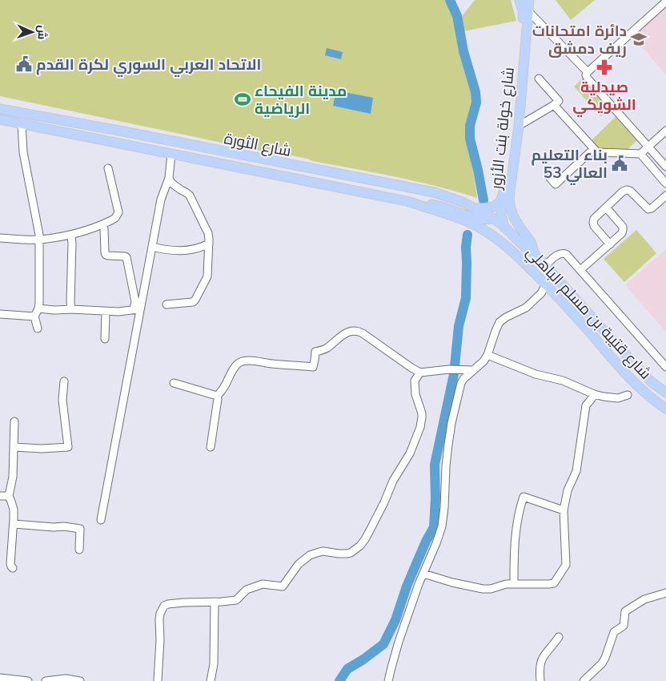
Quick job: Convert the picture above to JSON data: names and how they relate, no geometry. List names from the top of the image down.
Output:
{
  "streets": {
    "main road": ["شارع خولة بنت الأزور", "شارع الثورة", "شارع قتيبة بن مسلم الباهلي"]
  },
  "crossings": [
    ["شارع خولة بنت الأزور", "شارع الثورة"],
    ["شارع خولة بنت الأزور", "شارع قتيبة بن مسلم الباهلي"],
    ["شارع الثورة", "شارع قتيبة بن مسلم الباهلي"]
  ],
  "places": {
    "school or university": ["دائرة امتحانات ريف دمشق"],
    "public building": ["الاتحاد العربي السوري لكرة القدم", "بناء التعليم العالي 53"],
    "pharmacy": ["صيدلية الشويكي"],
    "sports": ["مدينة الفيحاء الرياضية"]
  },
  "north": "right"
}
